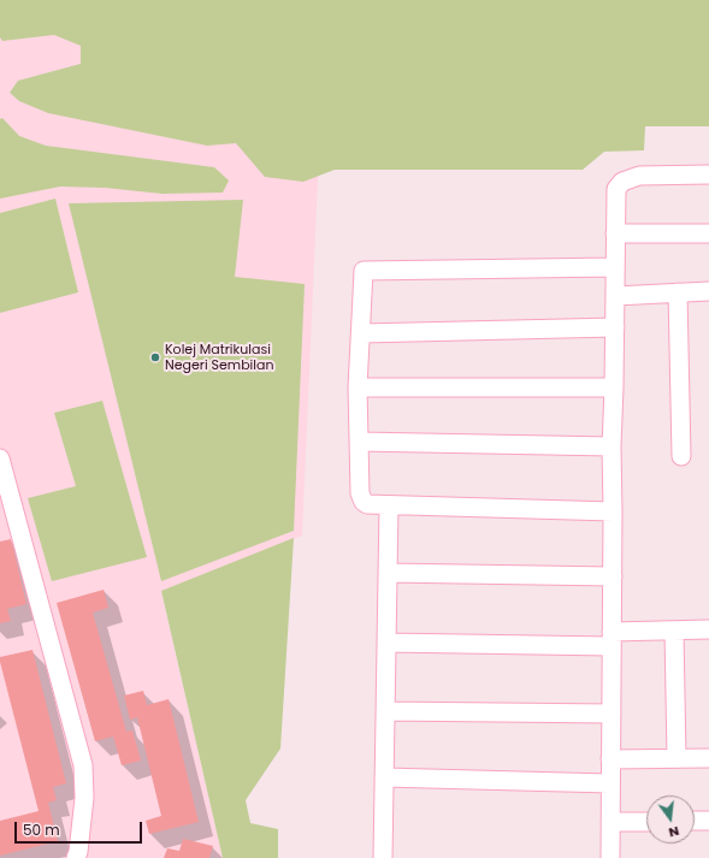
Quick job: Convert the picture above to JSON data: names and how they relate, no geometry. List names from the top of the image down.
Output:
{
  "places": ["Kolej Matrikulasi Negeri Sembilan"],
  "scale_bar": "50 m",
  "north": "bottom"
}
